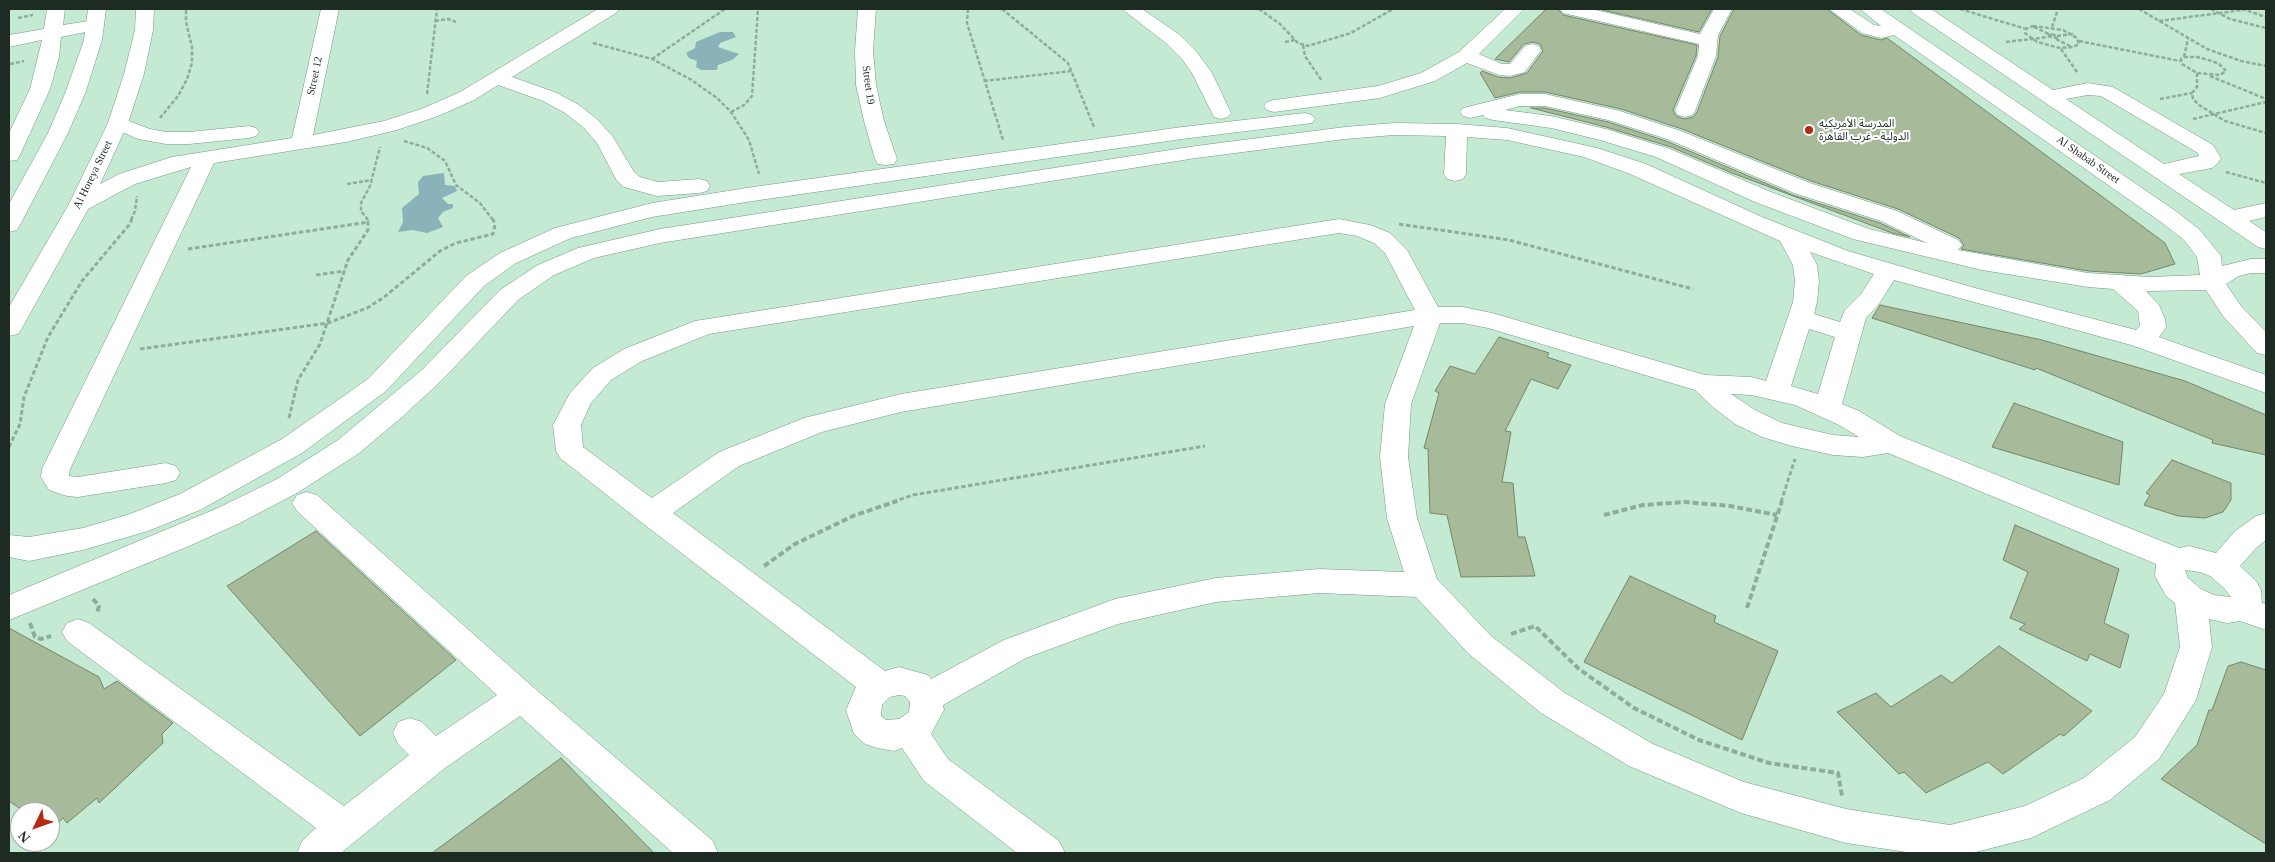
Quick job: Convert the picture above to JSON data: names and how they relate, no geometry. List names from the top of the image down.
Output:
{
  "streets": {
    "street": [
      "Street 12",
      "Street 19",
      "Al Shabab Street",
      "Al Horeya Street"
    ]
  },
  "places": ["المدرسة الأمريكيه الدولية - غرب القاهرة"],
  "north": "bottom left"
}
